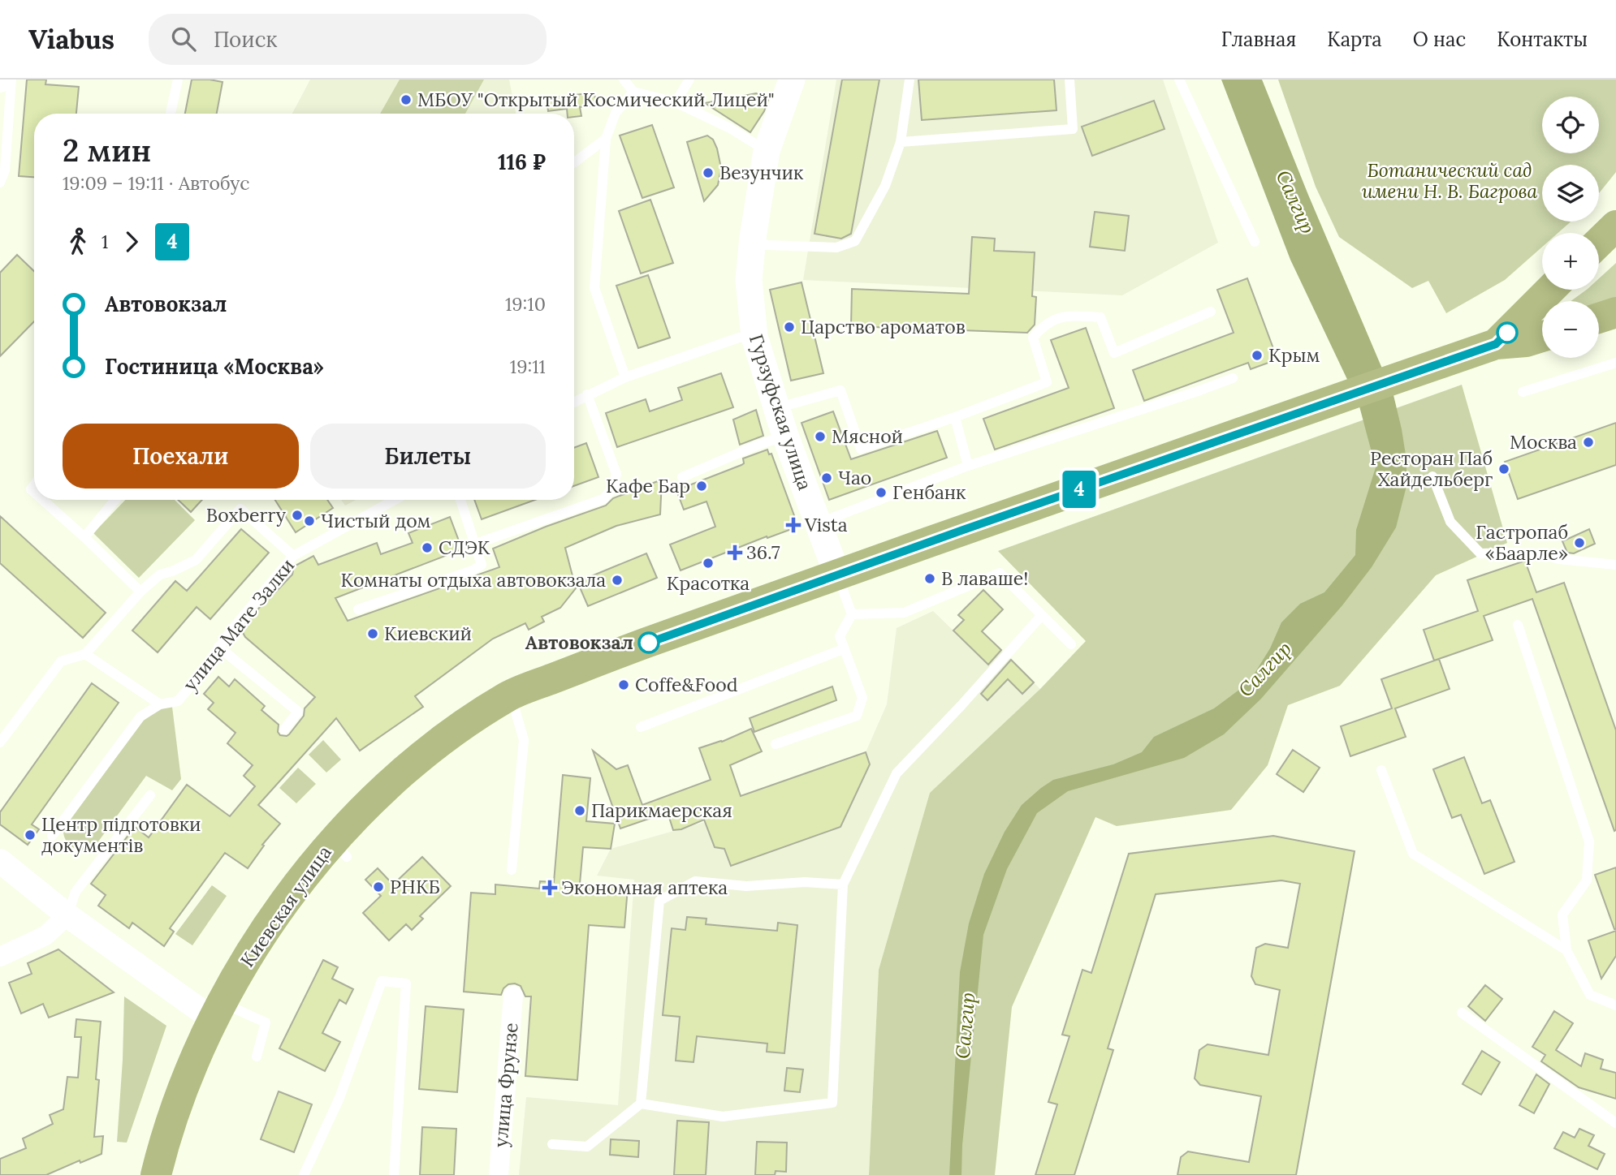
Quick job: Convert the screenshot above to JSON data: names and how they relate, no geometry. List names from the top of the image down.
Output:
{
  "streets": {
    "main road": ["Гурзуфская улица", "Киевская улица"],
    "street": ["улица Фрунзе"],
    "lane": ["улица Мате Залки"]
  },
  "crossings": [
    ["Гурзуфская улица", "Киевская улица"]
  ],
  "water": ["Салгир"],
  "parks": ["Ботанический сад имени Н. В. Багрова"],
  "places": {
    "other": [
      "МБОУ \"Открытый Космический Лицей\"",
      "Везунчик",
      "Царство ароматов",
      "Крым",
      "Мясной",
      "Москва",
      "Ресторан Паб Хайдельберг",
      "Чао",
      "Кафе Бар",
      "Генбанк",
      "Boxberry",
      "Чистый дом",
      "Гастропаб «Баарле»",
      "СДЭК",
      "Красотка",
      "В лаваше!",
      "Комнаты отдыха автовокзала",
      "Киевский",
      "Автовокзал",
      "Coffe&Food",
      "Парикмаерская",
      "Центр підготовки документів",
      "РНКБ"
    ],
    "health": ["Vista", "36.7", "Экономная аптека"]
  },
  "lines": ["bus line 4"],
  "page": {
    "header": "Viabus",
    "search": "Поиск",
    "nav": [
      "Главная",
      "Карта",
      "О нас",
      "Контакты"
    ],
    "on_map": "4",
    "map_buttons": ["+", "−"],
    "heading": ["2 мин", "19:09 – 19:11 · Автобус", "116 ₽"],
    "legs": ["1", "4"],
    "list": [
      {
        "name": "Автовокзал",
        "value": "19:10"
      },
      {
        "name": "Гостиница «Москва»",
        "value": "19:11"
      }
    ],
    "buttons": ["Поехали", "Билеты"]
  }
}
